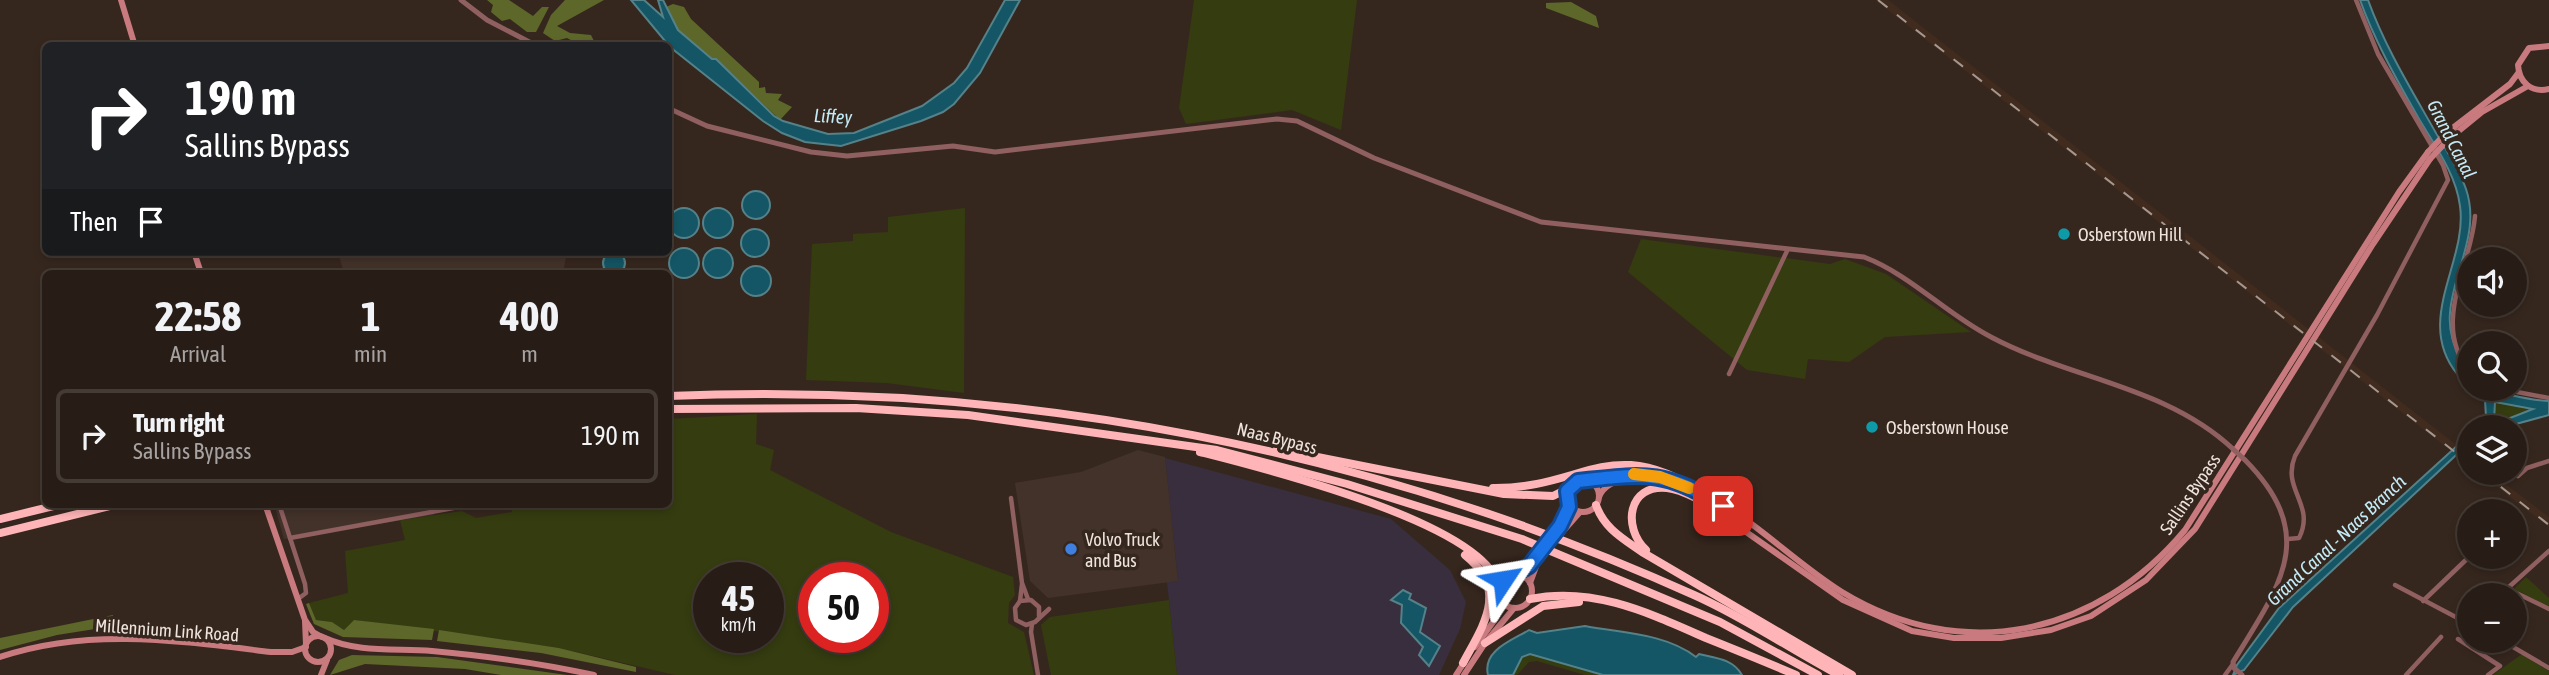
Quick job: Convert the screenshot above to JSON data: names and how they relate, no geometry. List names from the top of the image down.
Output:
{
  "streets": {
    "highway": ["Naas Bypass"],
    "main road": ["Sallins Bypass", "Millennium Link Road"]
  },
  "water": ["Liffey", "Grand Canal", "Grand Canal - Naas Branch"],
  "places": ["Osberstown Hill", "Osberstown House", "Volvo Truck and Bus"],
  "page": {
    "turn": ["190 m", "Sallins Bypass"],
    "then": "Then",
    "map_buttons": ["+", "−"],
    "eta": [
      "22:58",
      "Arrival",
      "1",
      "min",
      "400",
      "m"
    ],
    "list": [
      {
        "name": "Turn right",
        "note": "Sallins Bypass",
        "value": "190 m"
      }
    ],
    "speed": "45 km/h",
    "limit": "50"
  }
}
